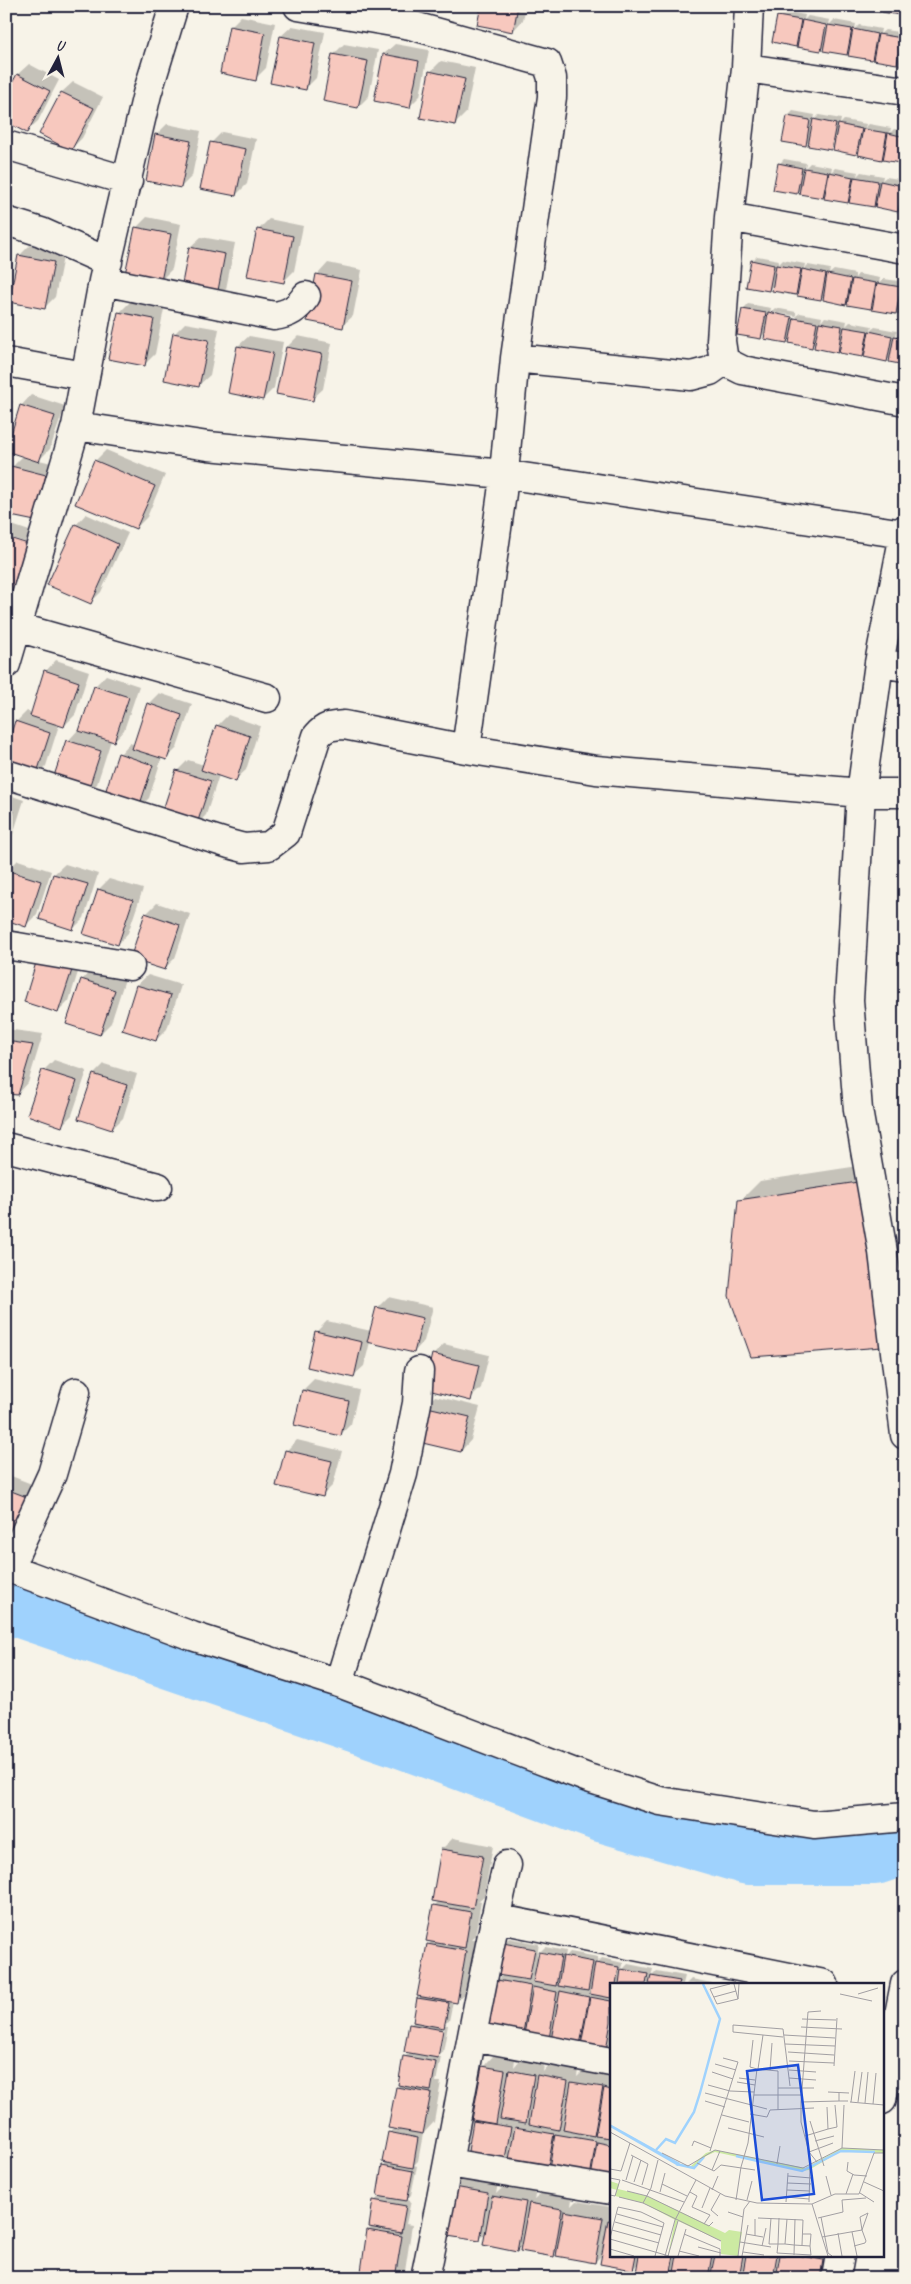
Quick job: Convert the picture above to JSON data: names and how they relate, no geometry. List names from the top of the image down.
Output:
{
  "north": "top"
}
